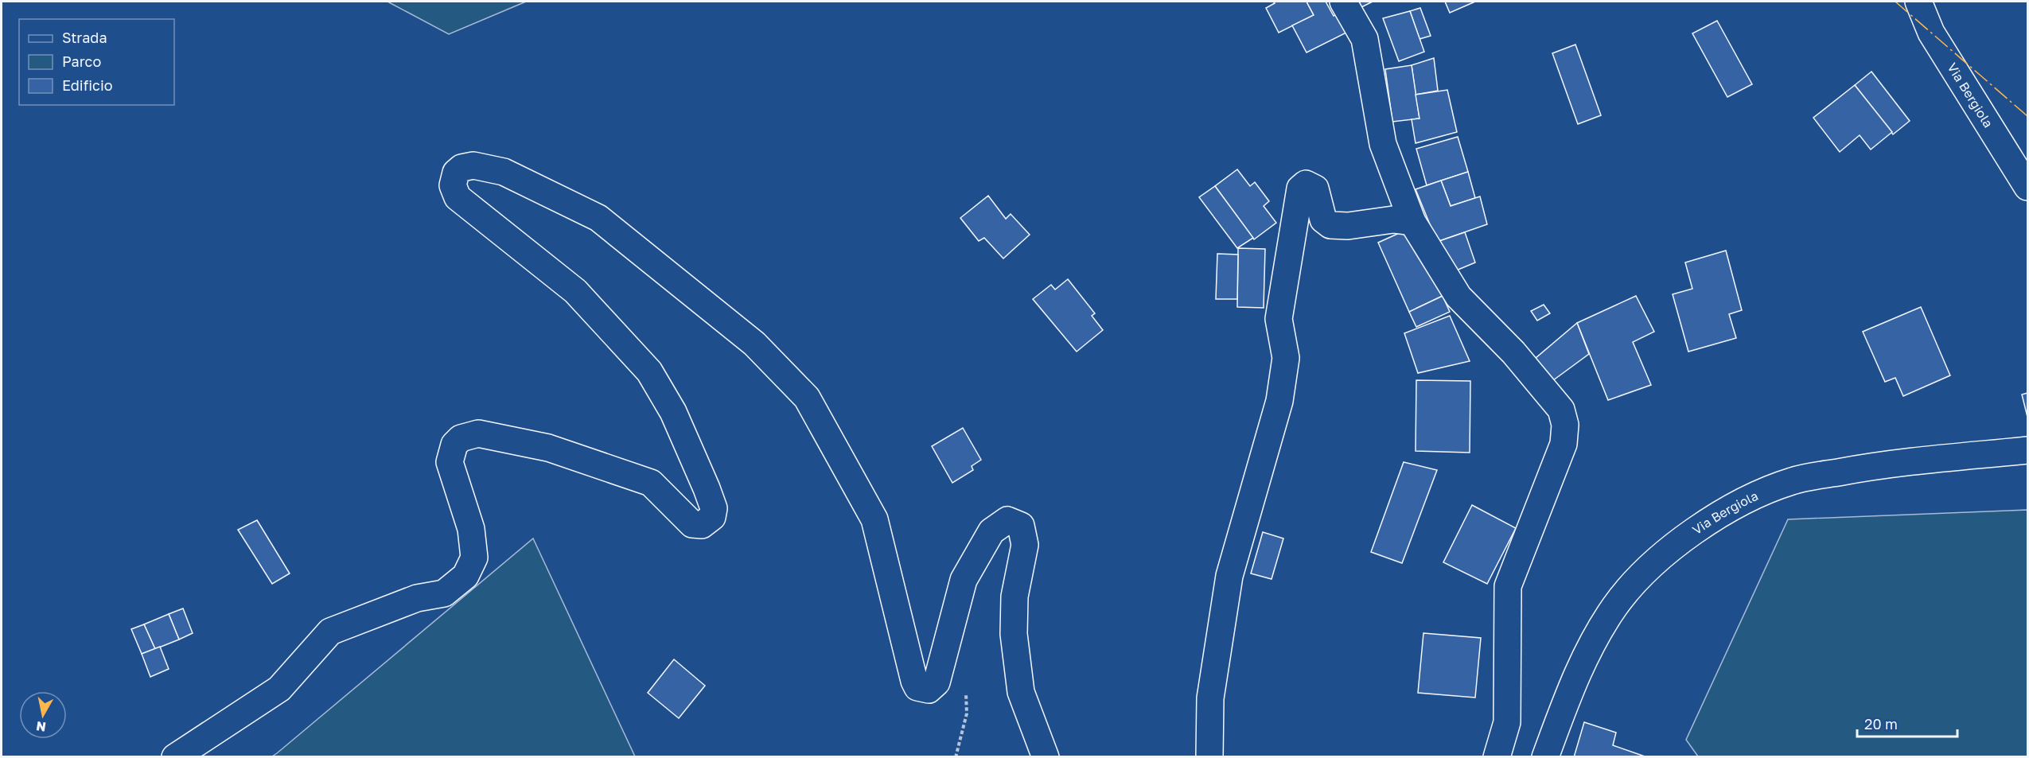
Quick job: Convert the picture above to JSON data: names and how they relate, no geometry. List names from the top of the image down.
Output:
{
  "streets": {
    "street": ["Via Bergiola"]
  },
  "legend": ["Strada", "Parco", "Edificio"],
  "scale_bar": "20 m",
  "north": "bottom"
}
